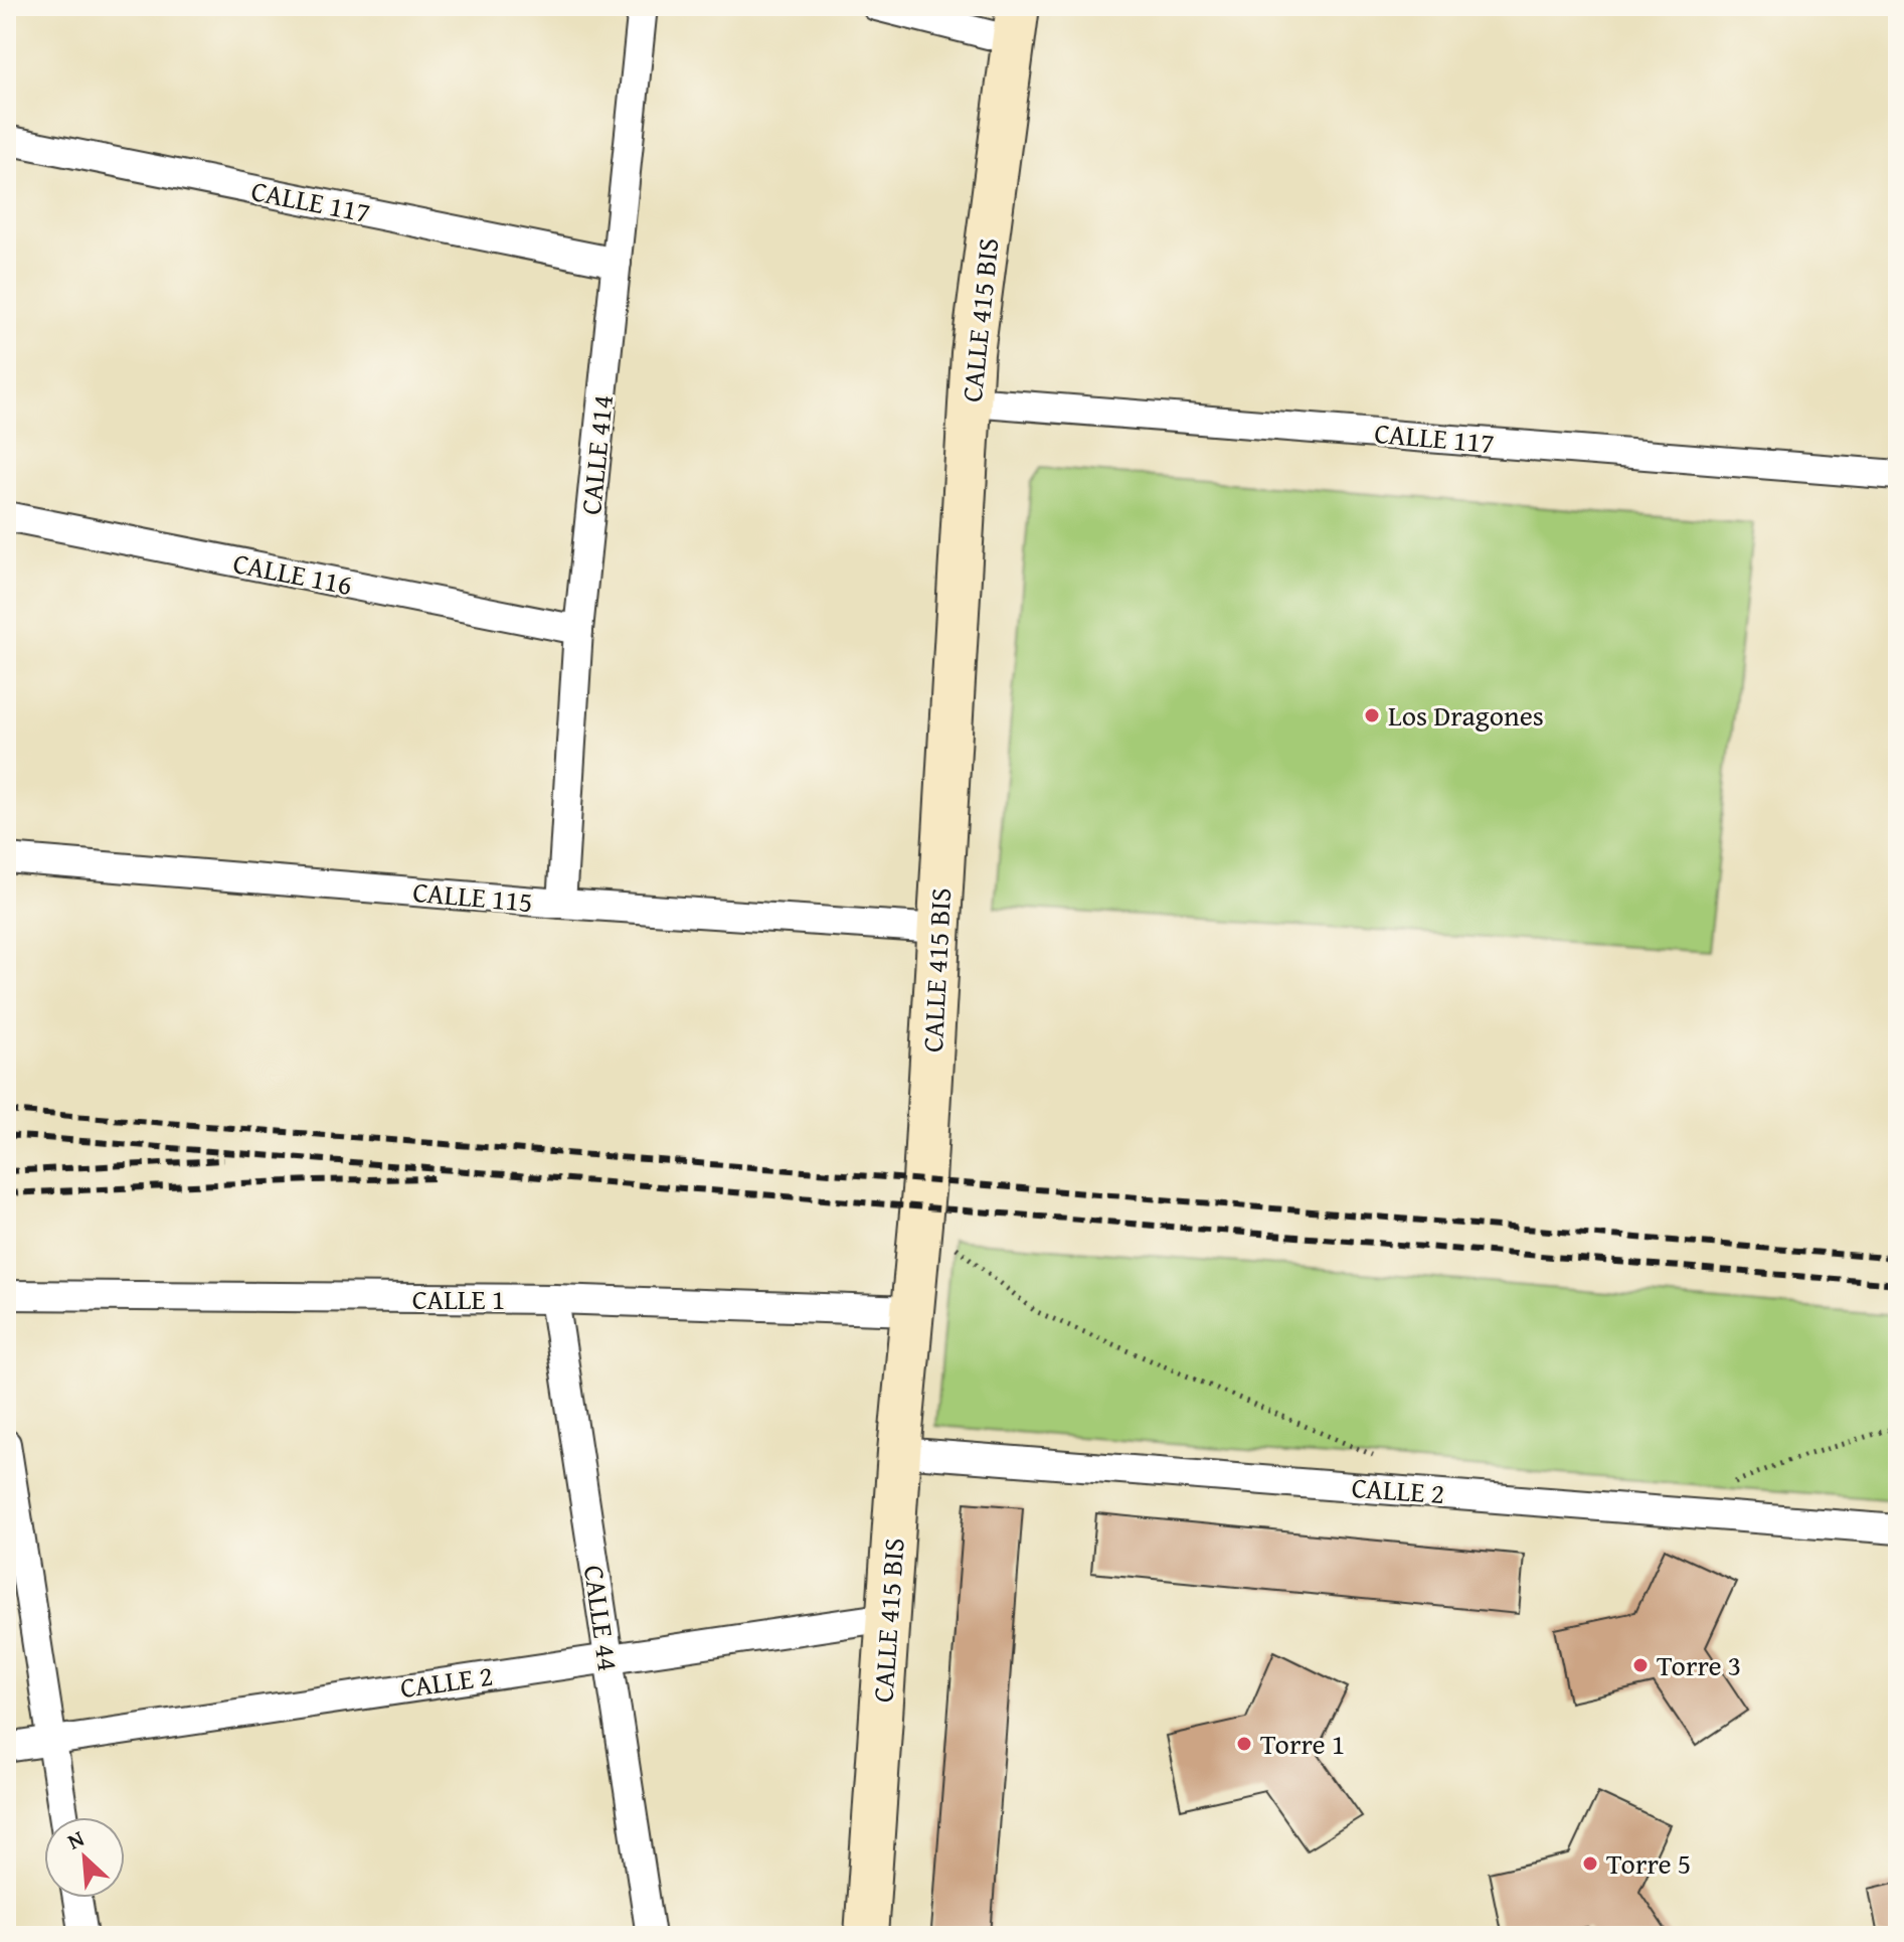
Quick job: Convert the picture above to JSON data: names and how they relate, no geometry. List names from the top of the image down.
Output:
{
  "streets": {
    "main road": ["CALLE 415 BIS"],
    "street": [
      "CALLE 117",
      "CALLE 414",
      "CALLE 116",
      "CALLE 115",
      "CALLE 1",
      "CALLE 2",
      "CALLE 44"
    ]
  },
  "crossings": [
    ["CALLE 117", "CALLE 415 BIS"],
    ["CALLE 117", "CALLE 414"],
    ["CALLE 415 BIS", "CALLE 115"],
    ["CALLE 415 BIS", "CALLE 1"],
    ["CALLE 415 BIS", "CALLE 2"],
    ["CALLE 414", "CALLE 116"],
    ["CALLE 414", "CALLE 115"],
    ["CALLE 1", "CALLE 44"],
    ["CALLE 2", "CALLE 44"]
  ],
  "places": [
    "Los Dragones",
    "Torre 3",
    "Torre 1",
    "Torre 5"
  ],
  "north": "top left"
}
